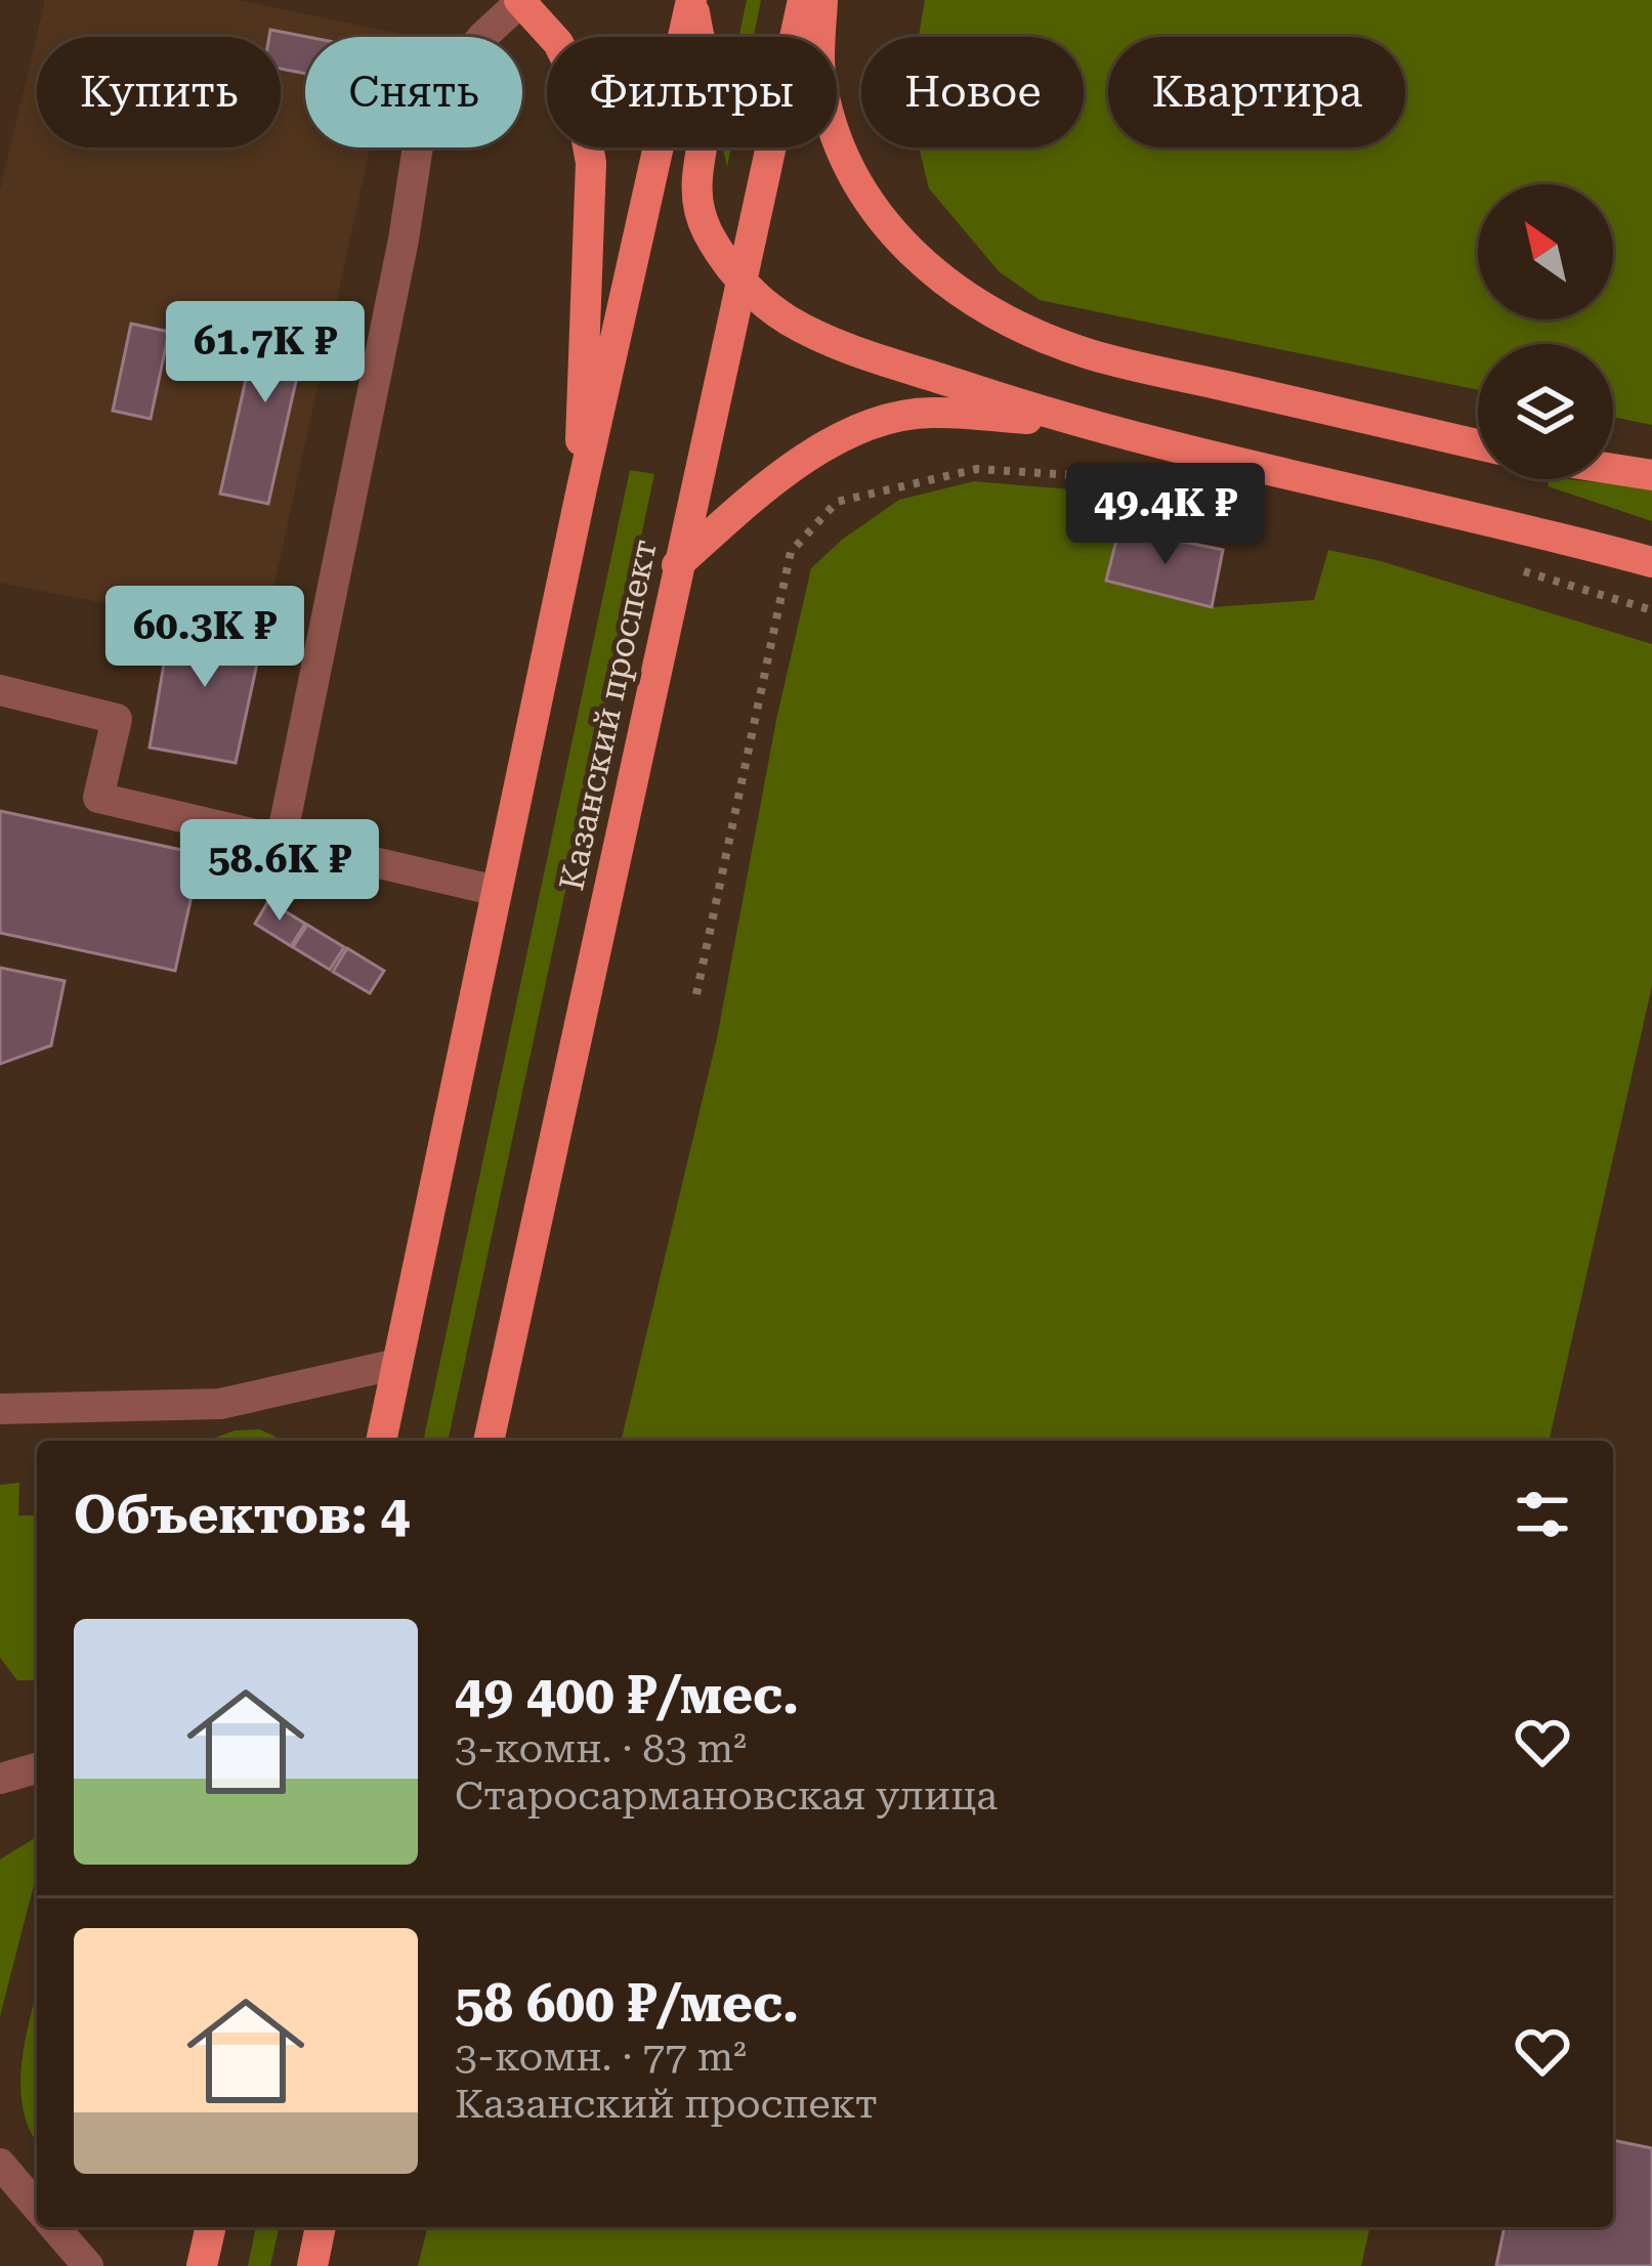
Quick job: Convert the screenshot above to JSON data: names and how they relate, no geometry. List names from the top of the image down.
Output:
{
  "streets": {
    "main road": ["Казанский проспект"]
  },
  "north": "top left",
  "page": {
    "chip": [
      "Купить",
      "Снять",
      "Фильтры",
      "Новое",
      "Квартира"
    ],
    "price": [
      "61.7K ₽",
      "49.4K ₽",
      "60.3K ₽",
      "58.6K ₽"
    ],
    "heading": "Объектов: 4",
    "list": [
      {
        "name": "49 400 ₽/мес.",
        "note": "3-комн. · 83 m² · Старосармановская улица"
      },
      {
        "name": "58 600 ₽/мес.",
        "note": "3-комн. · 77 m² · Казанский проспект"
      }
    ]
  }
}
